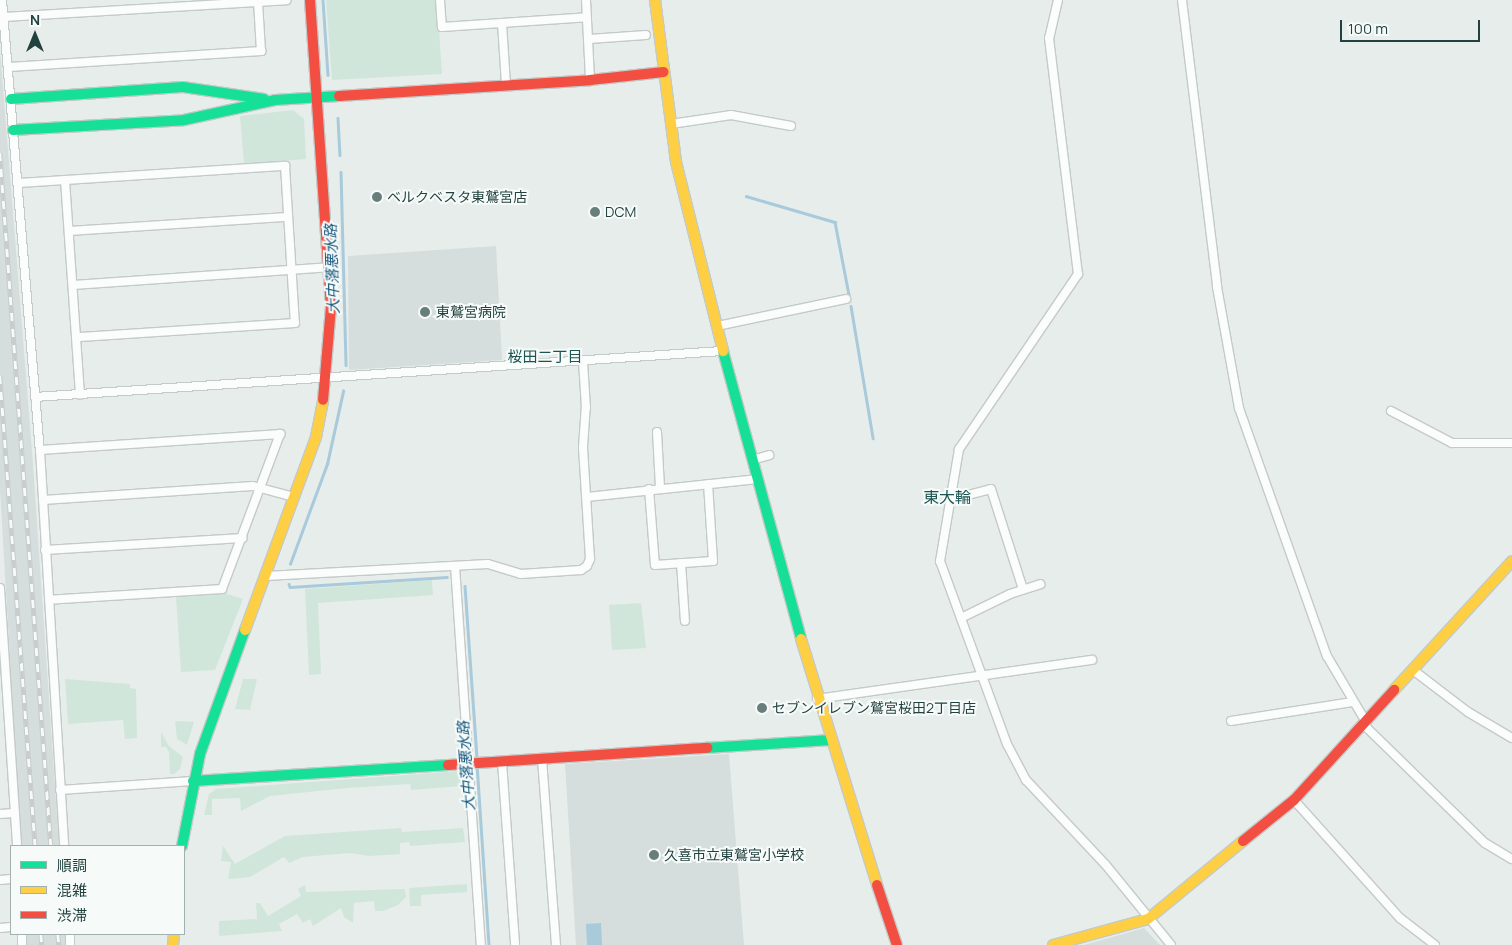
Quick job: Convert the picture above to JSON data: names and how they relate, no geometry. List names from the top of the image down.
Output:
{
  "districts": ["桜田二丁目", "東大輪"],
  "water": ["大中落悪水路"],
  "places": [
    "ベルクベスタ東鷲宮店",
    "DCM",
    "東鷲宮病院",
    "セブンイレブン鷲宮桜田2丁目店",
    "久喜市立東鷲宮小学校"
  ],
  "legend": ["順調", "混雑", "渋滞"],
  "scale_bar": "100 m",
  "north": "top"
}
